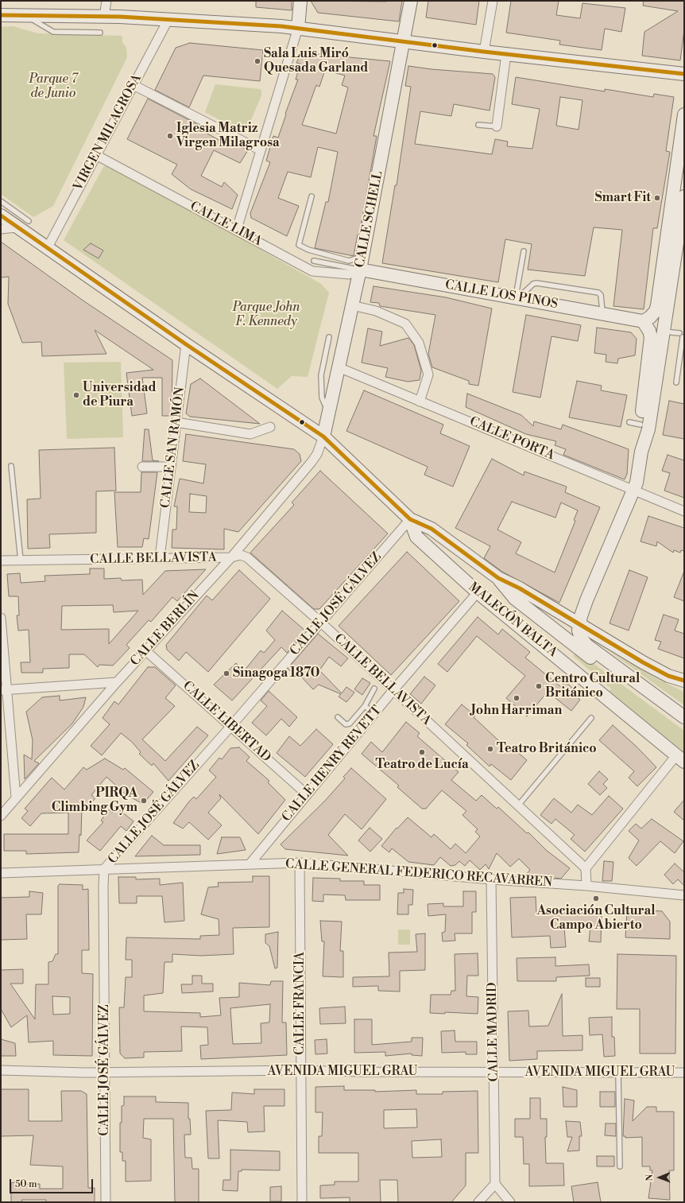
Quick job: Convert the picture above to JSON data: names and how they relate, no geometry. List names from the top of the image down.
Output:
{
  "streets": {
    "main road": ["CALLE SCHELL", "CALLE LOS PINOS", "MALECÓN BALTA"],
    "street": [
      "VIRGEN MILAGROSA",
      "CALLE LIMA",
      "CALLE PORTA",
      "CALLE SAN RAMÓN",
      "CALLE BELLAVISTA",
      "CALLE JOSÉ GÁLVEZ",
      "CALLE BERLÍN",
      "CALLE LIBERTAD",
      "CALLE HENRY REVETT",
      "CALLE GENERAL FEDERICO RECAVARREN",
      "CALLE FRANCIA",
      "CALLE MADRID",
      "AVENIDA MIGUEL GRAU"
    ]
  },
  "crossings": [
    ["VIRGEN MILAGROSA", "CALLE LIMA"],
    ["CALLE SCHELL", "CALLE LIMA"],
    ["CALLE SCHELL", "CALLE LOS PINOS"],
    ["CALLE SCHELL", "CALLE PORTA"],
    ["CALLE SCHELL", "CALLE BERLÍN"],
    ["CALLE LIMA", "CALLE LOS PINOS"],
    ["CALLE BELLAVISTA", "CALLE JOSÉ GÁLVEZ"],
    ["CALLE BELLAVISTA", "CALLE BERLÍN"],
    ["CALLE BELLAVISTA", "CALLE HENRY REVETT"],
    ["CALLE JOSÉ GÁLVEZ", "MALECÓN BALTA"],
    ["CALLE JOSÉ GÁLVEZ", "CALLE LIBERTAD"],
    ["CALLE JOSÉ GÁLVEZ", "CALLE GENERAL FEDERICO RECAVARREN"],
    ["CALLE JOSÉ GÁLVEZ", "AVENIDA MIGUEL GRAU"],
    ["MALECÓN BALTA", "CALLE HENRY REVETT"],
    ["CALLE BERLÍN", "CALLE LIBERTAD"],
    ["CALLE LIBERTAD", "CALLE HENRY REVETT"],
    ["CALLE HENRY REVETT", "CALLE GENERAL FEDERICO RECAVARREN"],
    ["CALLE GENERAL FEDERICO RECAVARREN", "CALLE FRANCIA"],
    ["CALLE GENERAL FEDERICO RECAVARREN", "CALLE MADRID"],
    ["CALLE FRANCIA", "AVENIDA MIGUEL GRAU"],
    ["CALLE MADRID", "AVENIDA MIGUEL GRAU"]
  ],
  "parks": ["Parque 7 de Junio", "Parque John F. Kennedy"],
  "places": [
    "Sala Luis Miró Quesada Garland",
    "Iglesia Matriz Virgen Milagrosa",
    "Smart Fit",
    "Universidad de Piura",
    "Sinagoga 1870",
    "Centro Cultural Británico",
    "John Harriman",
    "Teatro Británico",
    "Teatro de Lucía",
    "PIRQA Climbing Gym",
    "Asociación Cultural Campo Abierto"
  ],
  "scale_bar": "50 m",
  "north": "left"
}
